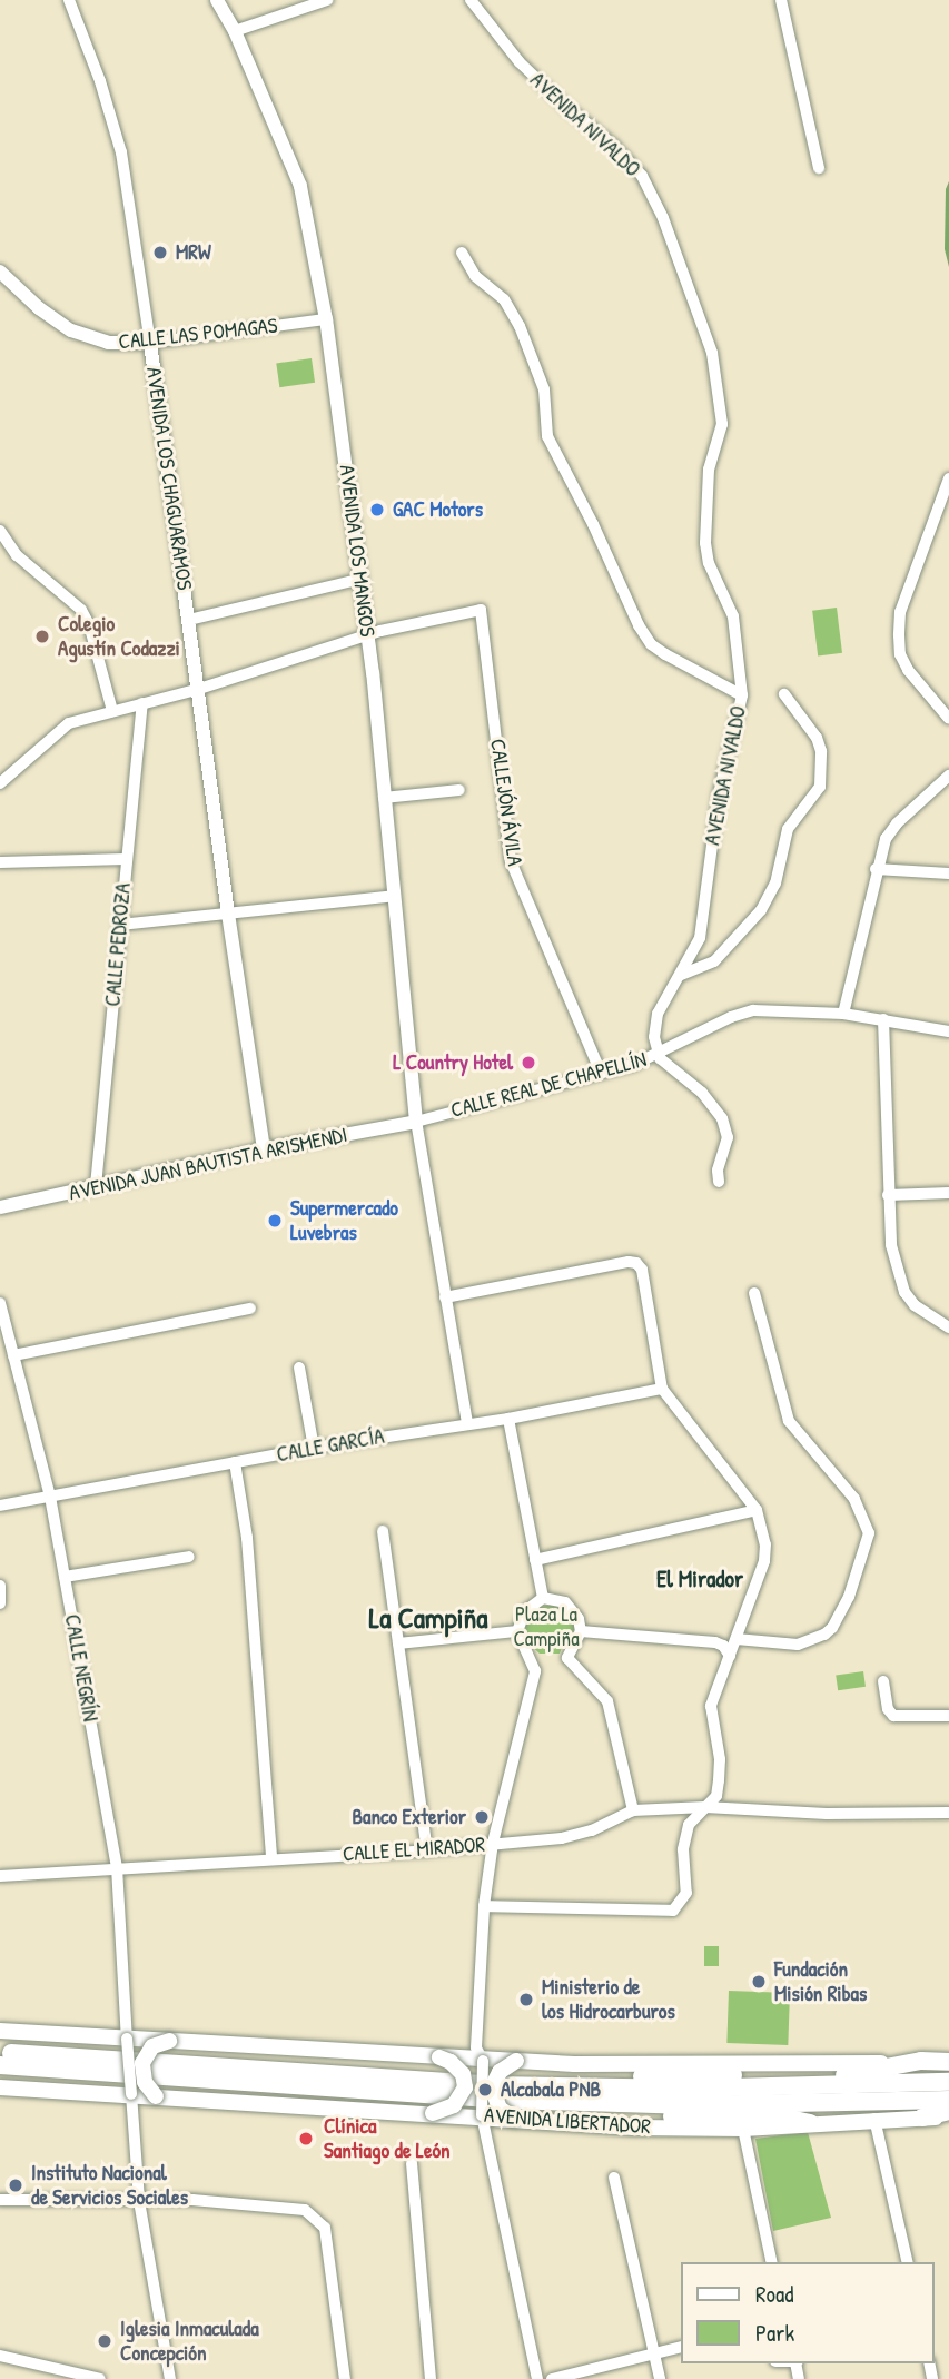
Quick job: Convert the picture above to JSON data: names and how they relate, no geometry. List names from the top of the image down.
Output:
{
  "streets": {
    "main road": ["AVENIDA LIBERTADOR"],
    "street": [
      "AVENIDA NIVALDO",
      "CALLE LAS POMAGAS",
      "AVENIDA LOS CHAGUARAMOS",
      "AVENIDA LOS MANGOS",
      "CALLEJÓN ÁVILA",
      "CALLE PEDROZA",
      "CALLE REAL DE CHAPELLÍN",
      "AVENIDA JUAN BAUTISTA ARISMENDI",
      "CALLE GARCÍA",
      "CALLE NEGRÍN",
      "CALLE EL MIRADOR"
    ]
  },
  "crossings": [
    ["AVENIDA NIVALDO", "CALLE REAL DE CHAPELLÍN"],
    ["CALLE LAS POMAGAS", "AVENIDA LOS CHAGUARAMOS"],
    ["CALLE LAS POMAGAS", "AVENIDA LOS MANGOS"],
    ["AVENIDA LOS CHAGUARAMOS", "AVENIDA JUAN BAUTISTA ARISMENDI"],
    ["AVENIDA LOS MANGOS", "CALLEJÓN ÁVILA"],
    ["AVENIDA LOS MANGOS", "CALLE REAL DE CHAPELLÍN"],
    ["AVENIDA LOS MANGOS", "AVENIDA JUAN BAUTISTA ARISMENDI"],
    ["CALLEJÓN ÁVILA", "CALLE REAL DE CHAPELLÍN"],
    ["CALLE PEDROZA", "AVENIDA JUAN BAUTISTA ARISMENDI"],
    ["CALLE REAL DE CHAPELLÍN", "AVENIDA JUAN BAUTISTA ARISMENDI"],
    ["CALLE GARCÍA", "CALLE NEGRÍN"],
    ["CALLE NEGRÍN", "CALLE EL MIRADOR"],
    ["CALLE NEGRÍN", "AVENIDA LIBERTADOR"]
  ],
  "districts": ["El Mirador", "La Campiña"],
  "parks": ["Plaza La Campiña"],
  "places": [
    "MRW",
    "GAC Motors",
    "Colegio Agustín Codazzi",
    "L Country Hotel",
    "Supermercado Luvebras",
    "Banco Exterior",
    "Fundación Misión Ribas",
    "Ministerio de los Hidrocarburos",
    "Alcabala PNB",
    "Clínica Santiago de León",
    "Instituto Nacional de Servicios Sociales",
    "Iglesia Inmaculada Concepción"
  ],
  "legend": ["Road", "Park"]
}
